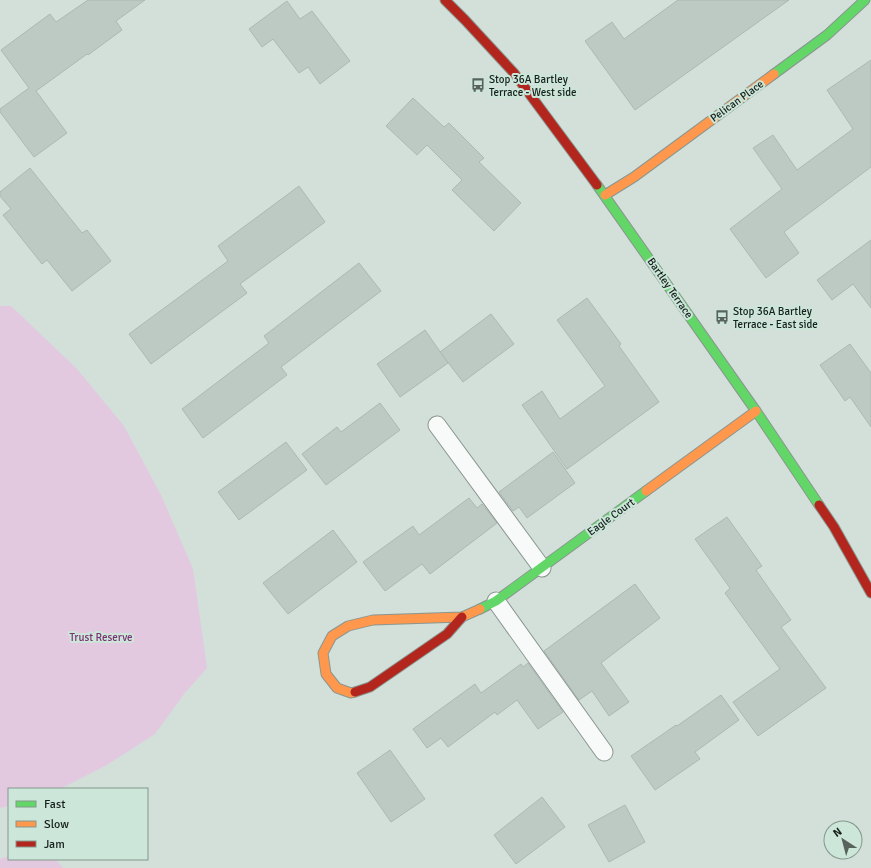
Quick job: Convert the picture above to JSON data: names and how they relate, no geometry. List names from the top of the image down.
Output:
{
  "streets": {
    "street": ["Pelican Place", "Bartley Terrace", "Eagle Court"]
  },
  "crossings": [
    ["Pelican Place", "Bartley Terrace"],
    ["Bartley Terrace", "Eagle Court"]
  ],
  "parks": ["Trust Reserve"],
  "places": {
    "bus stop": ["Stop 36A Bartley Terrace - West side", "Stop 36A Bartley Terrace - East side"]
  },
  "legend": ["Fast", "Slow", "Jam"],
  "north": "top left"
}
